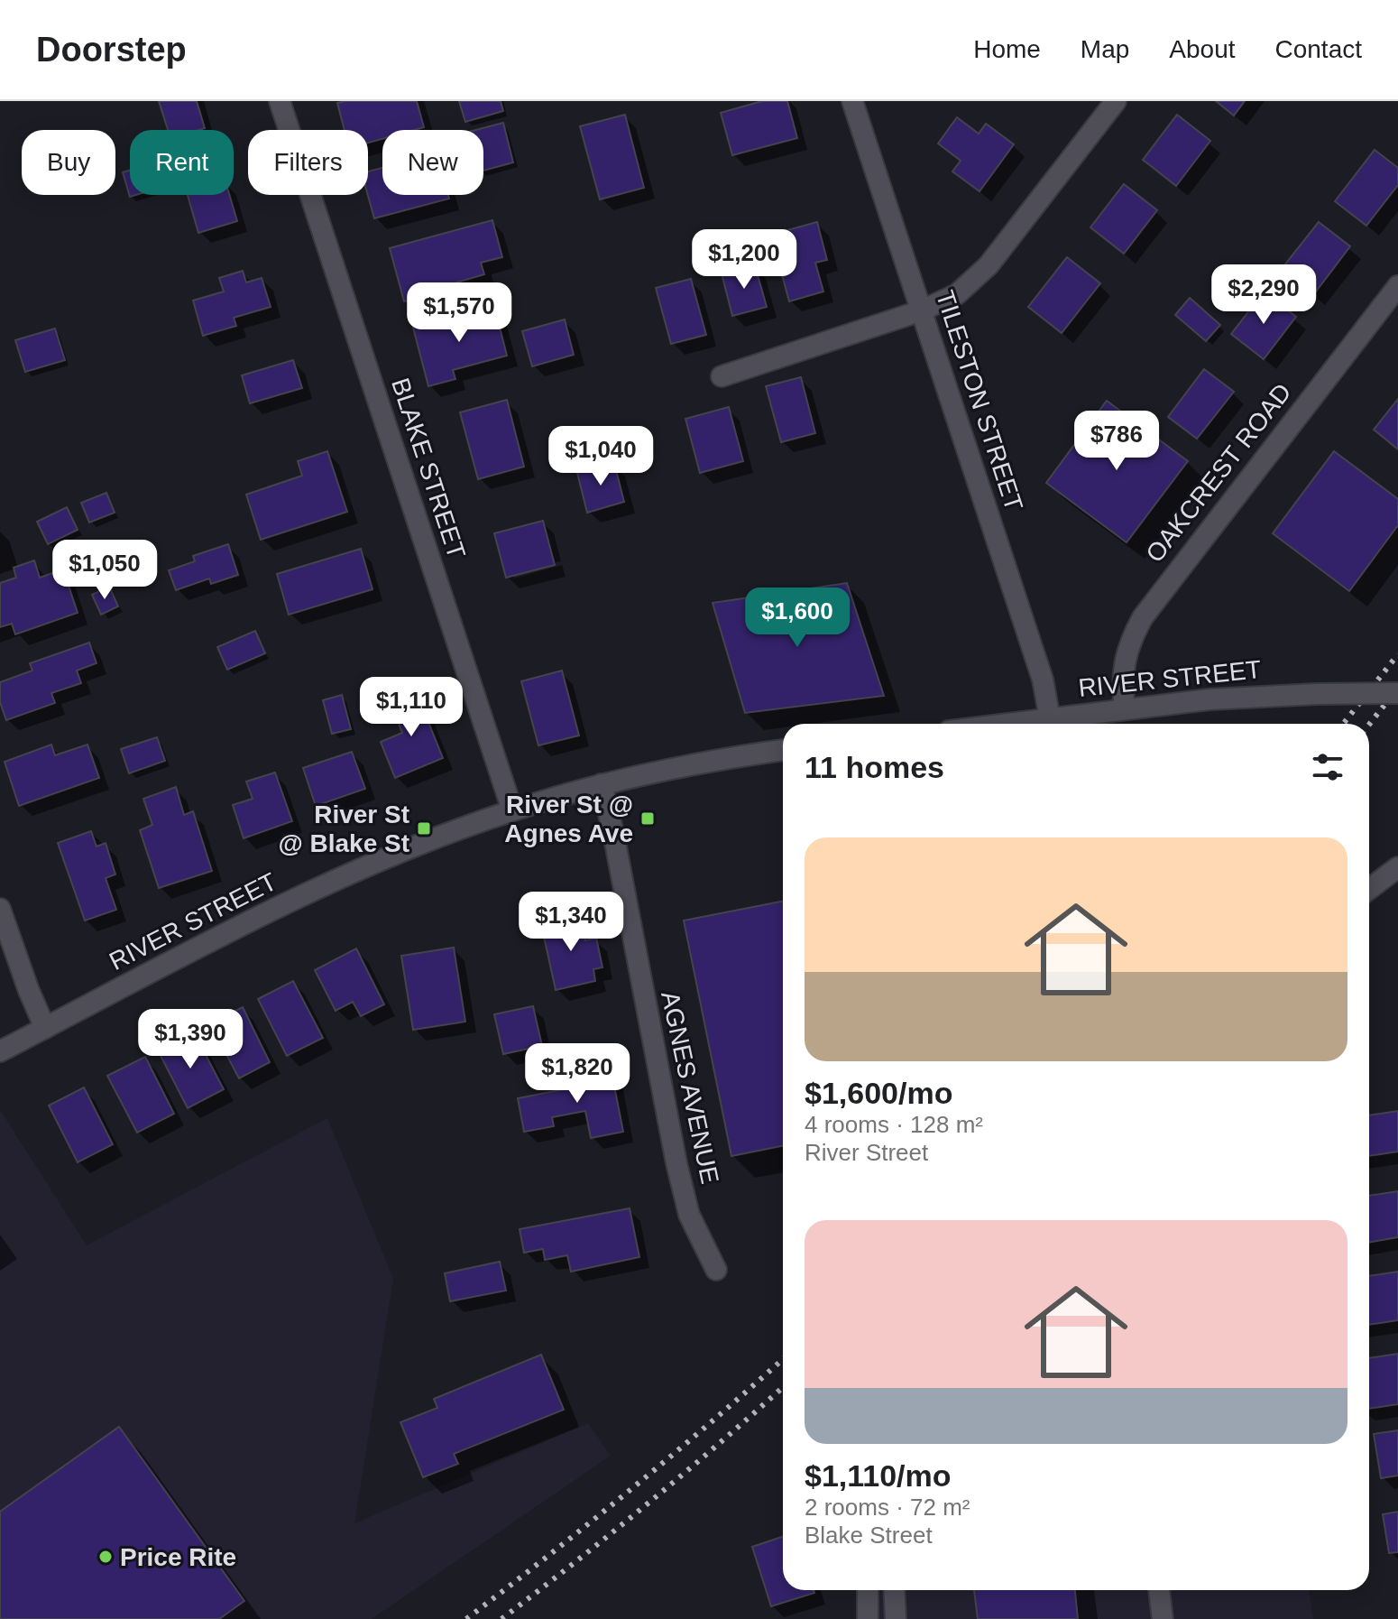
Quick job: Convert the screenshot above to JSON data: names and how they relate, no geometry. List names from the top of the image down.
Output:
{
  "streets": {
    "street": [
      "TILESTON STREET",
      "BLAKE STREET",
      "OAKCREST ROAD",
      "RIVER STREET",
      "AGNES AVENUE"
    ]
  },
  "crossings": [
    ["TILESTON STREET", "RIVER STREET"],
    ["BLAKE STREET", "RIVER STREET"],
    ["OAKCREST ROAD", "RIVER STREET"],
    ["RIVER STREET", "AGNES AVENUE"]
  ],
  "places": {
    "transit": ["River St @ Agnes Ave", "River St @ Blake St"],
    "other": ["Price Rite"]
  },
  "page": {
    "header": "Doorstep",
    "nav": [
      "Home",
      "Map",
      "About",
      "Contact"
    ],
    "chip": [
      "Buy",
      "Rent",
      "Filters",
      "New"
    ],
    "price": [
      "$1,200",
      "$2,290",
      "$1,570",
      "$786",
      "$1,040",
      "$1,050",
      "$1,600",
      "$1,110",
      "$1,340",
      "$1,390",
      "$1,820"
    ],
    "heading": "11 homes",
    "list": [
      {
        "name": "$1,600/mo",
        "note": "4 rooms · 128 m² · River Street"
      },
      {
        "name": "$1,110/mo",
        "note": "2 rooms · 72 m² · Blake Street"
      }
    ]
  }
}
